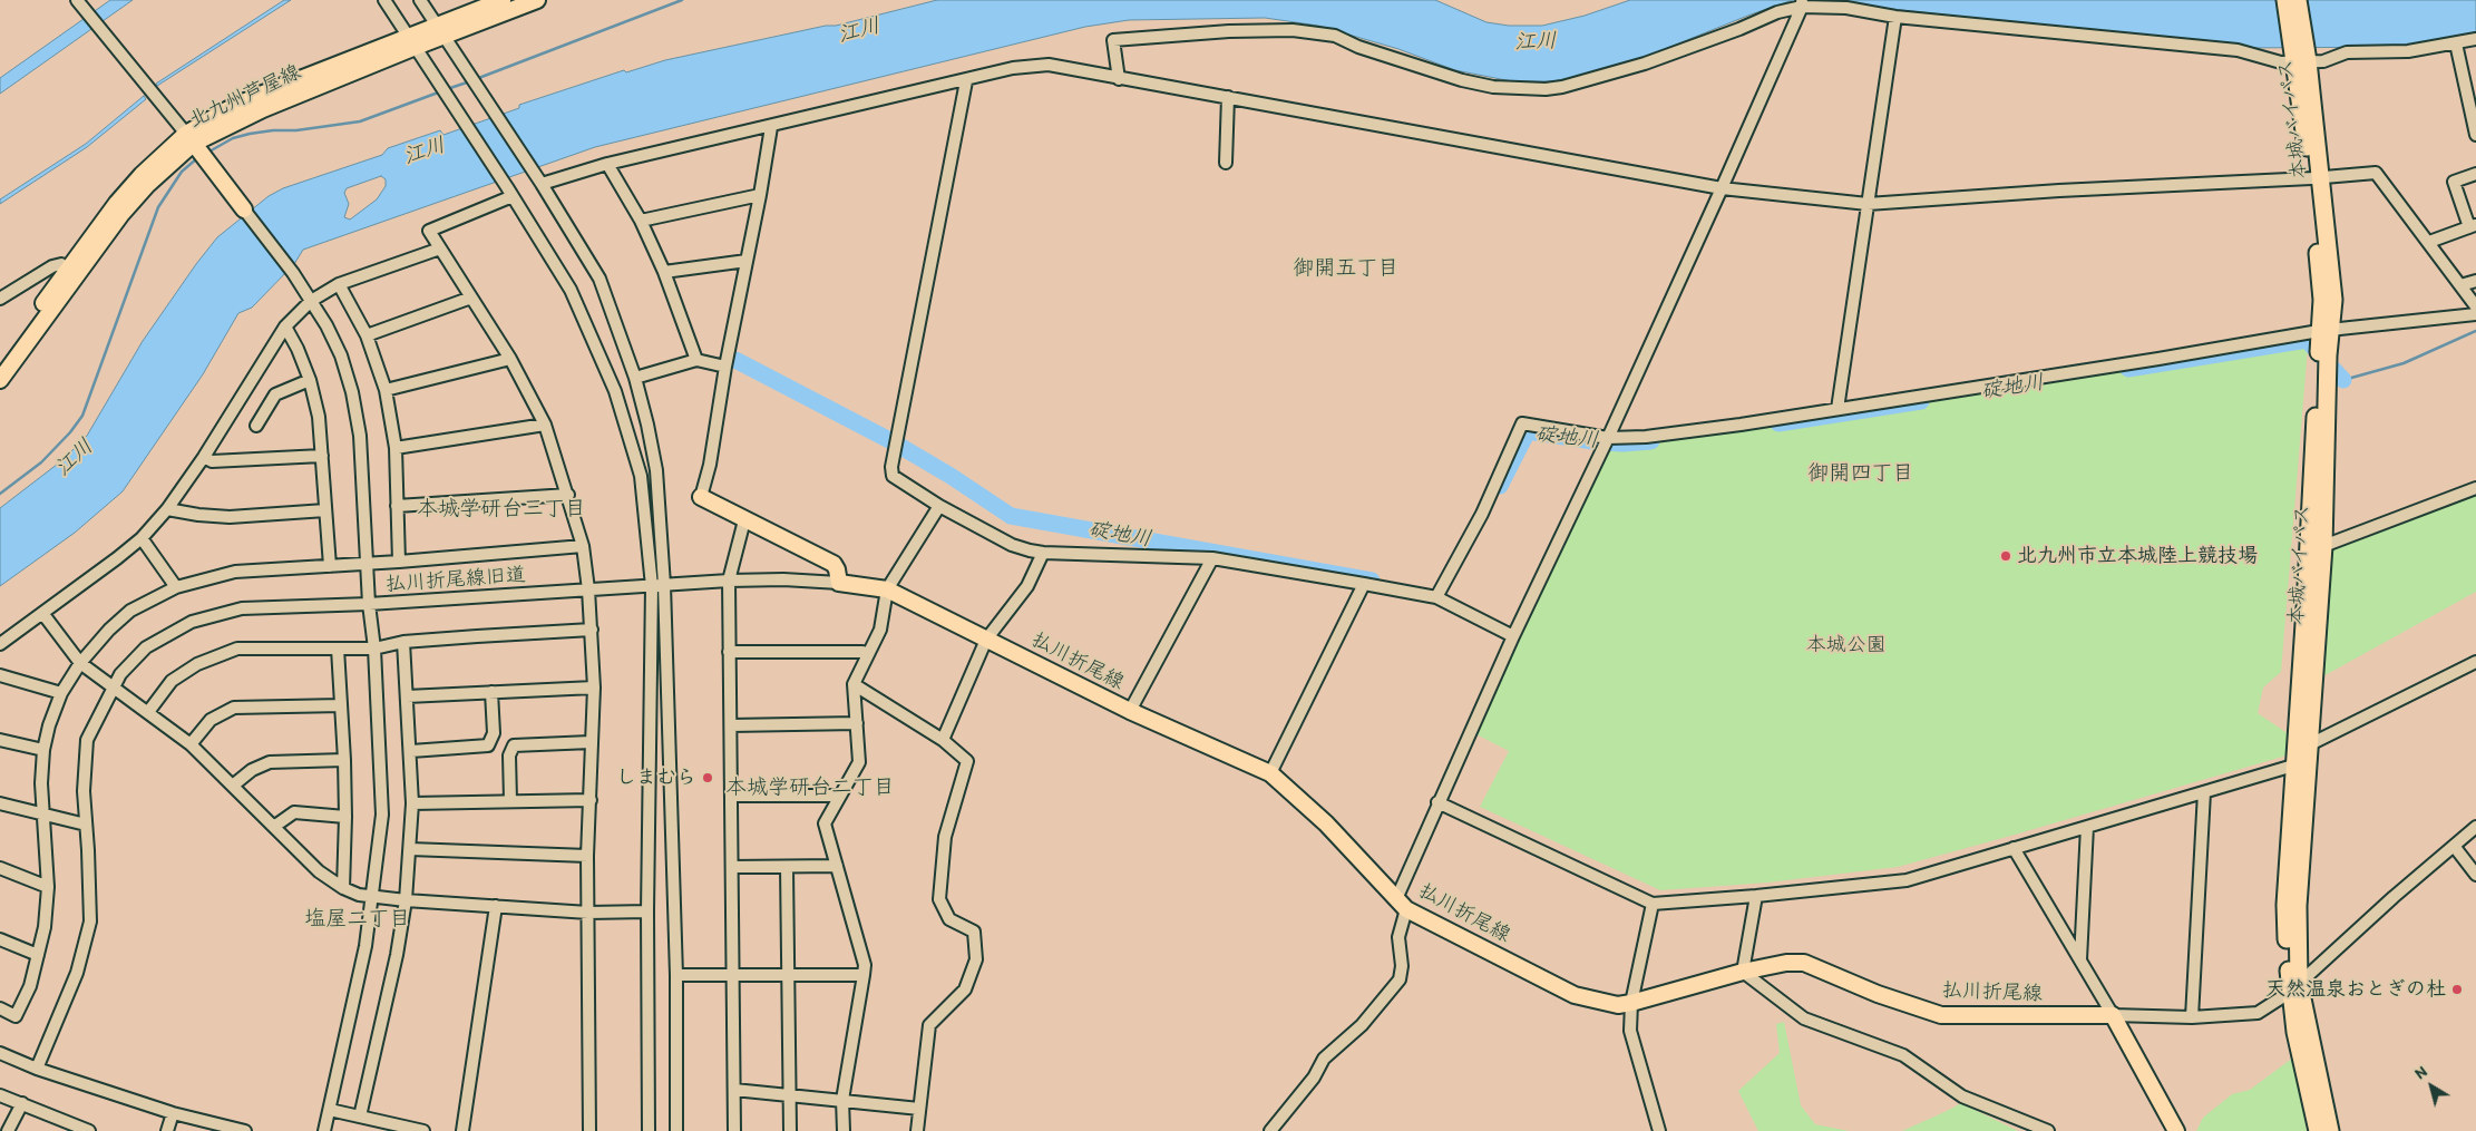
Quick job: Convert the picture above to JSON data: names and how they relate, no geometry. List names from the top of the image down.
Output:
{
  "streets": {
    "highway": ["本城バイパス"],
    "main road": ["北九州芦屋線", "払川折尾線"],
    "street": ["払川折尾線旧道"]
  },
  "crossings": [
    ["払川折尾線旧道", "払川折尾線"]
  ],
  "districts": [
    "御開五丁目",
    "御開四丁目",
    "本城学研台三丁目",
    "本城学研台二丁目",
    "塩屋二丁目"
  ],
  "water": ["江川", "碇地川"],
  "parks": ["本城公園"],
  "places": ["北九州市立本城陸上競技場", "しまむら", "天然温泉おとぎの杜"],
  "north": "top left"
}
